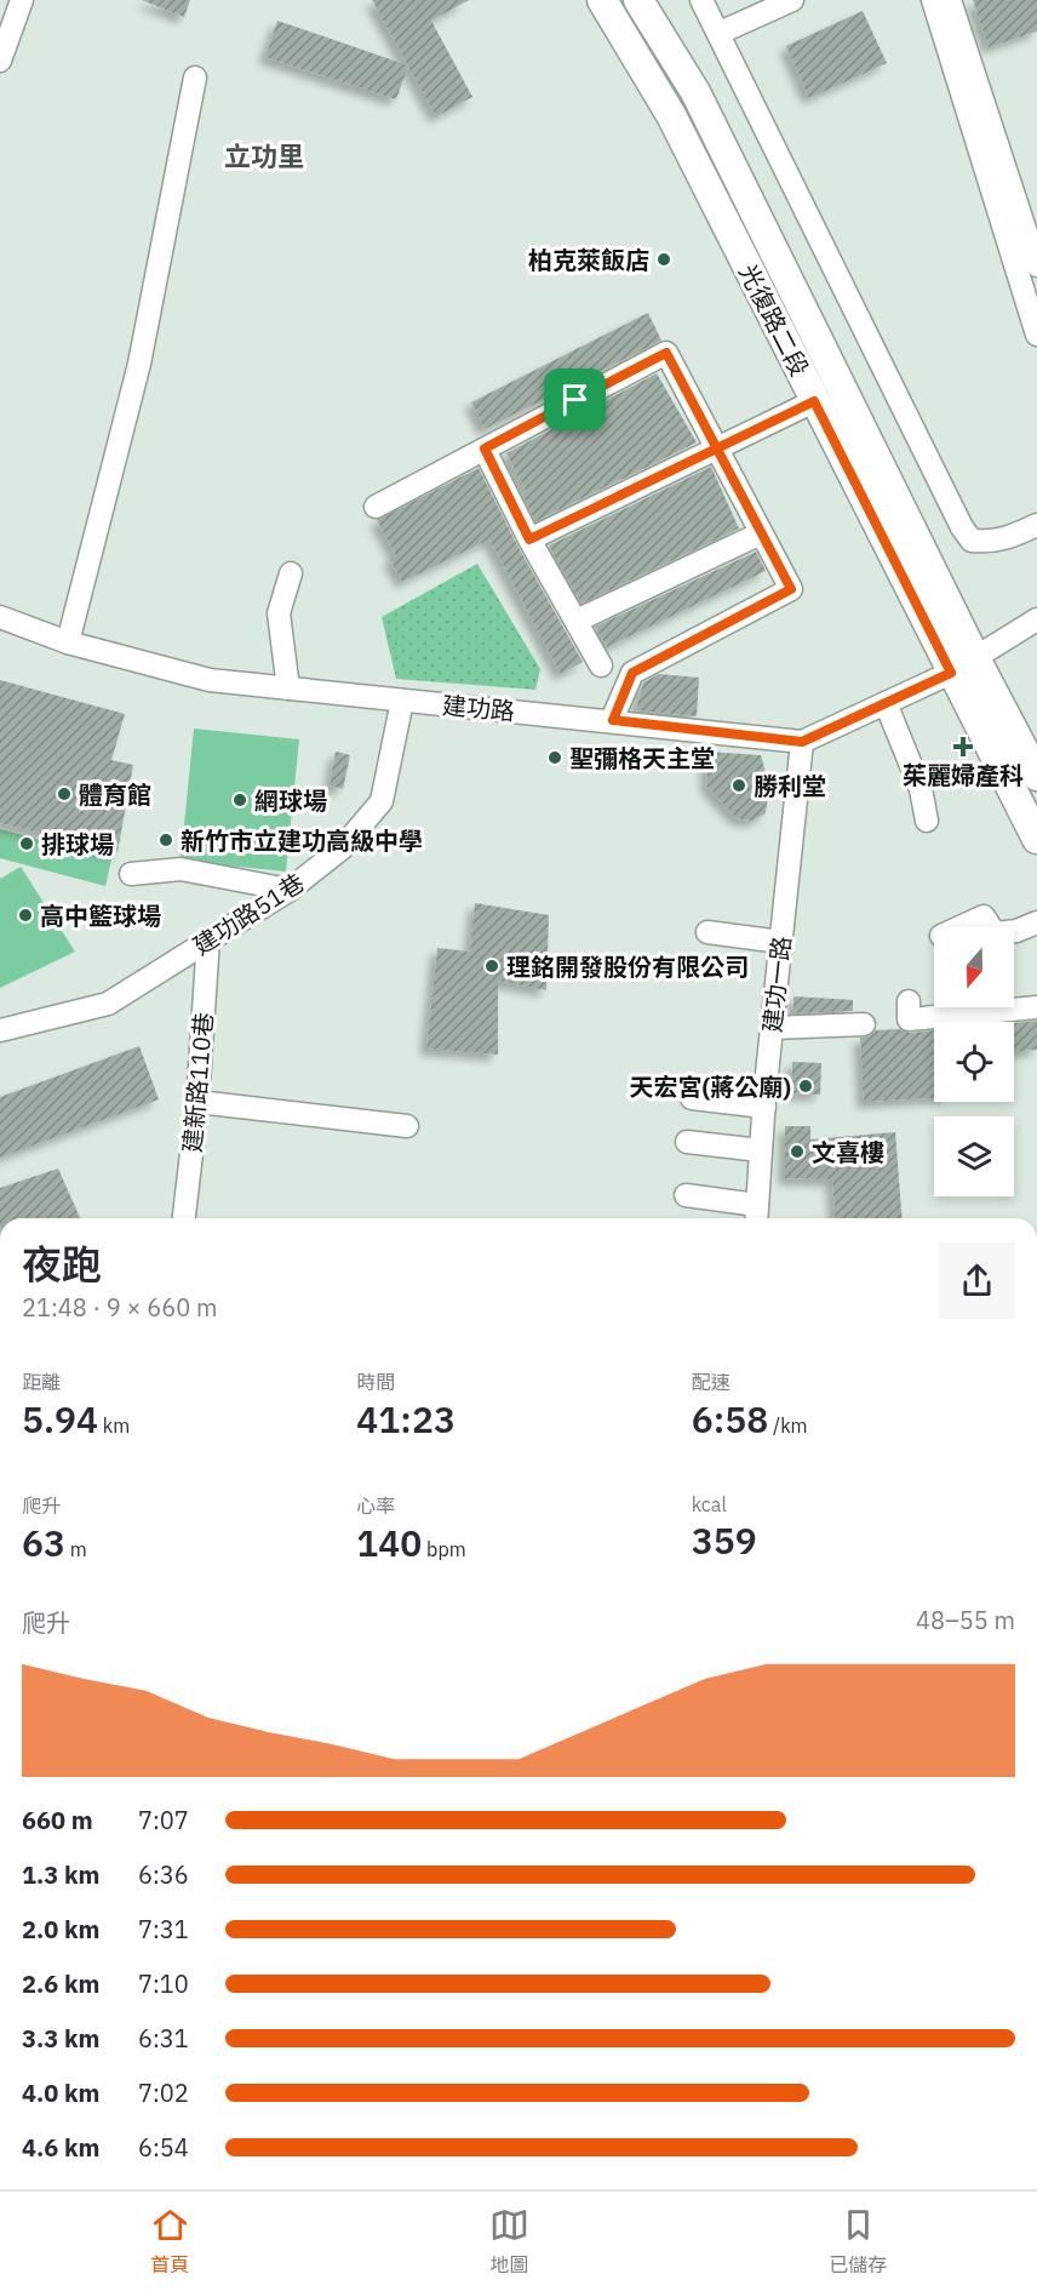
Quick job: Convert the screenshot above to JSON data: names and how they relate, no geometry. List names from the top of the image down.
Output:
{
  "streets": {
    "main road": ["光復路二段"],
    "street": [
      "建功路",
      "建功路51巷",
      "建功一路",
      "建新路110巷"
    ]
  },
  "crossings": [
    ["建功路", "建功路51巷"],
    ["建功路", "建功一路"],
    ["建功路51巷", "建新路110巷"]
  ],
  "districts": ["立功里"],
  "places": {
    "other": [
      "柏克萊飯店",
      "聖彌格天主堂",
      "勝利堂",
      "體育館",
      "網球場",
      "新竹市立建功高級中學",
      "排球場",
      "高中籃球場",
      "理銘開發股份有限公司",
      "天宏宮(蔣公廟)",
      "文喜樓"
    ],
    "health": ["茱麗婦產科"]
  },
  "north": "bottom",
  "page": {
    "heading": ["夜跑", "21:48 · 9 × 660 m"],
    "stats": [
      ["距離", "5.94 km"],
      ["時間", "41:23"],
      ["配速", "6:58 /km"],
      ["爬升", "63 m"],
      ["心率", "140 bpm"],
      ["kcal", "359"]
    ],
    "chart": ["爬升", "48–55 m"],
    "list": [
      {
        "name": "660 m",
        "note": "7:07"
      },
      {
        "name": "1.3 km",
        "note": "6:36"
      },
      {
        "name": "2.0 km",
        "note": "7:31"
      },
      {
        "name": "2.6 km",
        "note": "7:10"
      },
      {
        "name": "3.3 km",
        "note": "6:31"
      },
      {
        "name": "4.0 km",
        "note": "7:02"
      },
      {
        "name": "4.6 km",
        "note": "6:54"
      }
    ],
    "tabs": ["首頁", "地圖", "已儲存"]
  }
}
